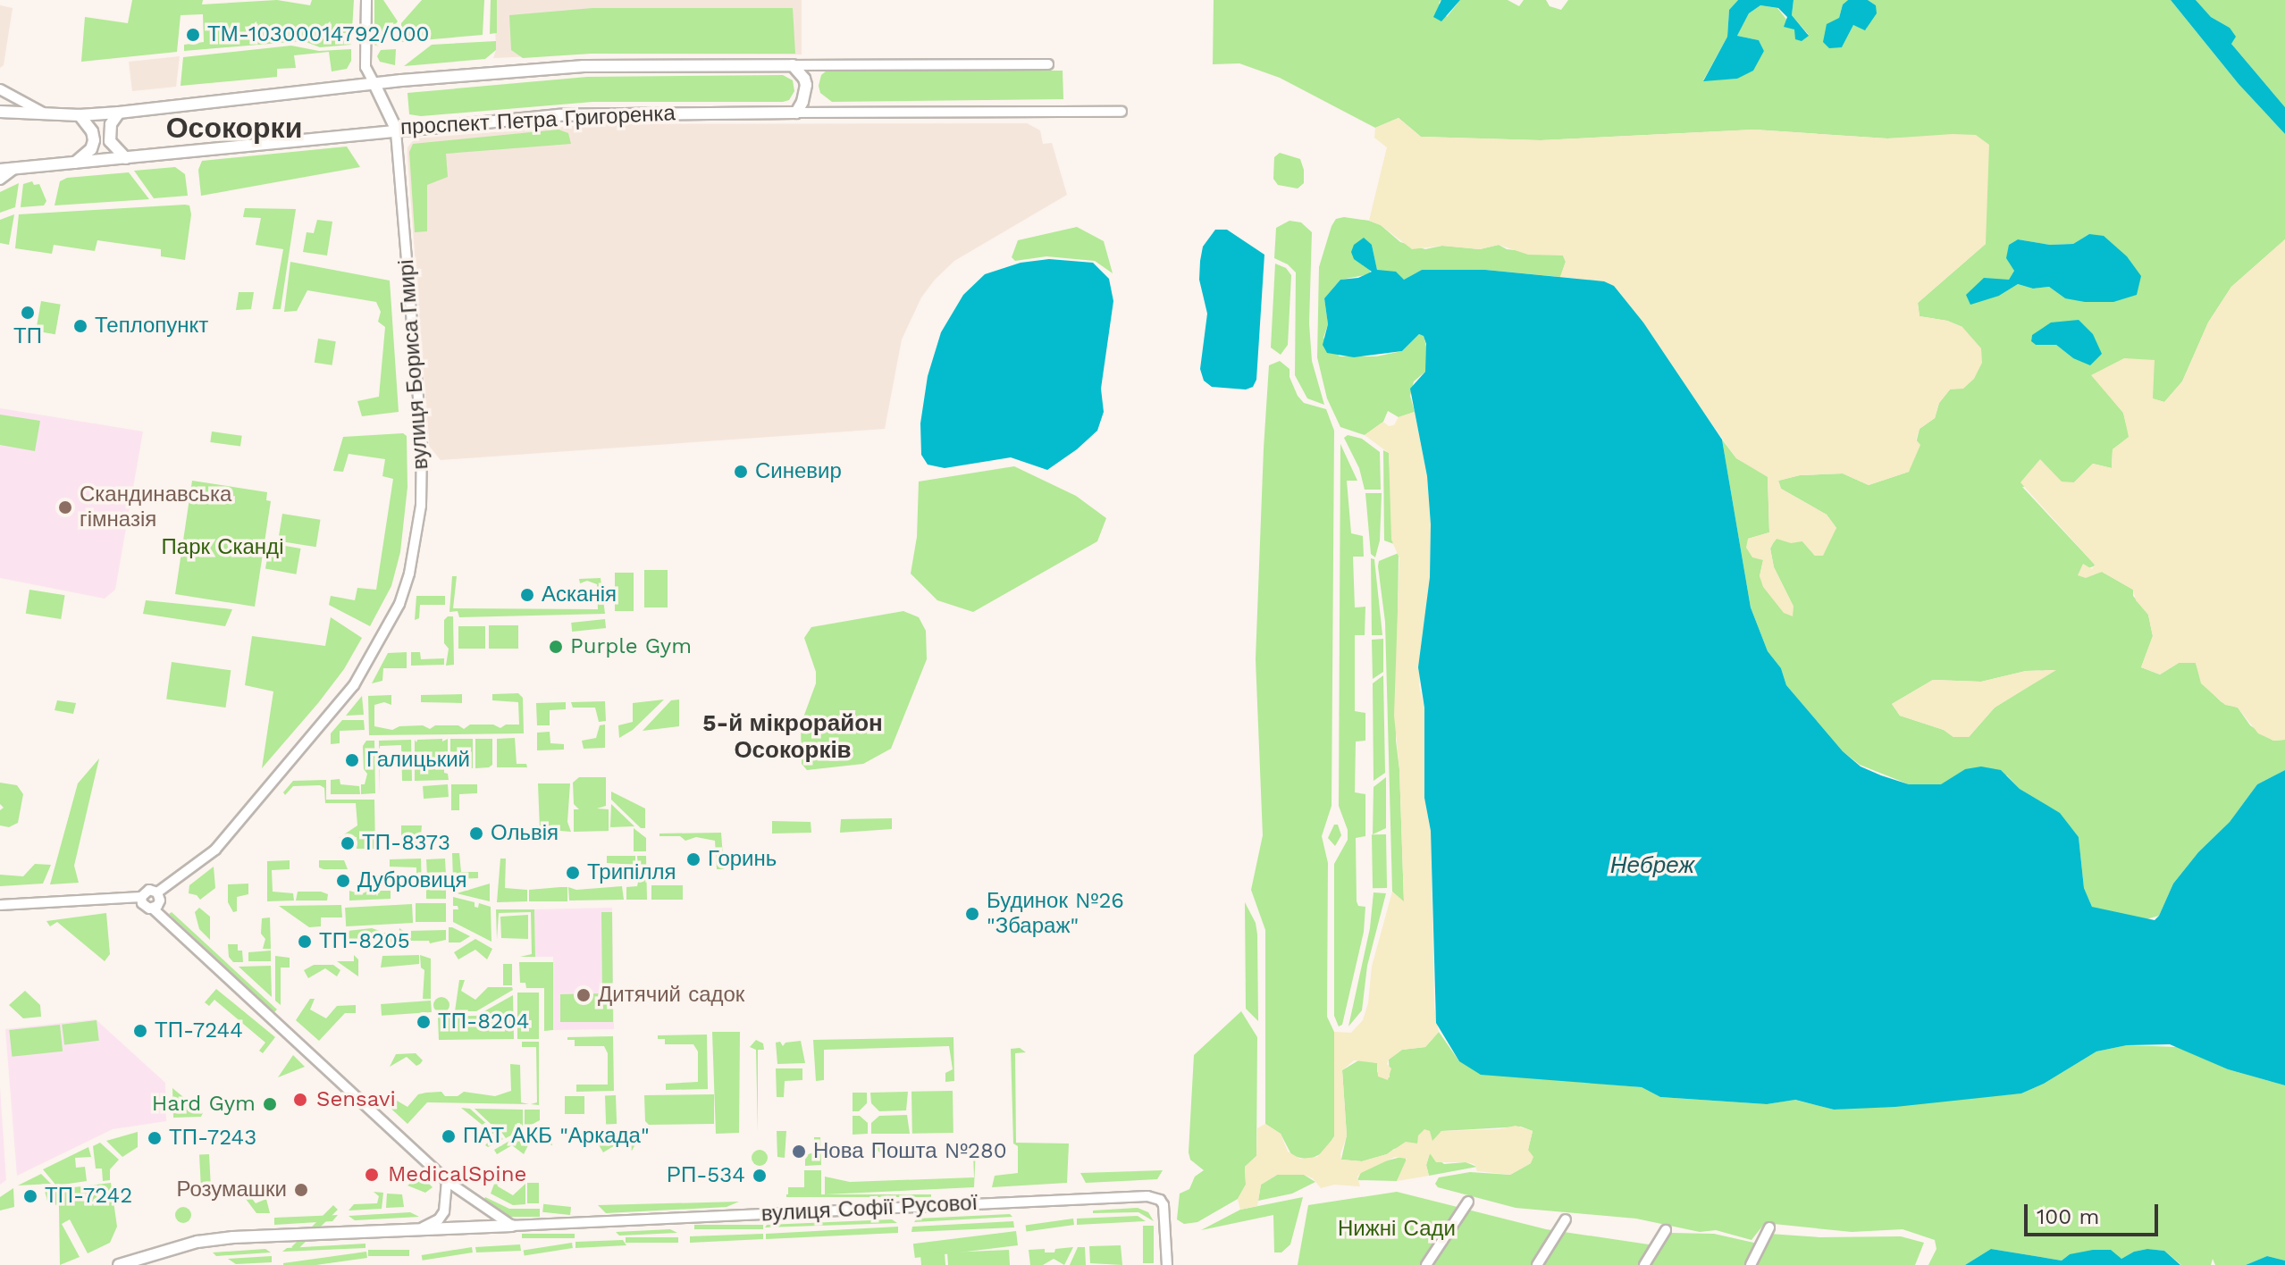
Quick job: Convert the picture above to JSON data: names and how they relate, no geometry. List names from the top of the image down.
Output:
{
  "streets": {
    "street": ["проспект Петра Григоренка", "вулиця Бориса Гмирі", "вулиця Софії Русової"]
  },
  "crossings": [
    ["проспект Петра Григоренка", "вулиця Бориса Гмирі"]
  ],
  "districts": ["Осокорки", "5-й мікрорайон Осокорків"],
  "water": ["Небреж"],
  "parks": ["Парк Сканді", "Нижні Сади"],
  "places": [
    "ТМ-10300014792/000",
    "ТП",
    "Теплопункт",
    "Синевир",
    "Скандинавська гімназія",
    "Асканія",
    "Purple Gym",
    "Галицький",
    "Ольвія",
    "ТП-8373",
    "Горинь",
    "Трипілля",
    "Дубровиця",
    "Будинок №26 \"Збараж\"",
    "ТП-8205",
    "Дитячий садок",
    "ТП-8204",
    "ТП-7244",
    "Sensavi",
    "Hard Gym",
    "ПАТ АКБ \"Аркада\"",
    "ТП-7243",
    "Нова Пошта №280",
    "MedicalSpine",
    "РП-534",
    "Розумашки",
    "ТП-7242"
  ],
  "scale_bar": "100 m"
}
